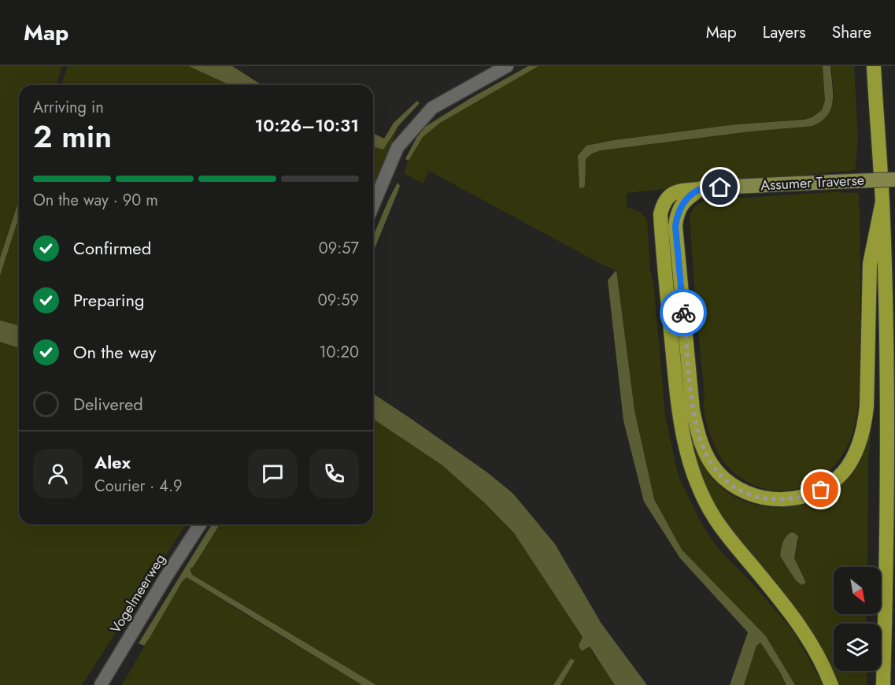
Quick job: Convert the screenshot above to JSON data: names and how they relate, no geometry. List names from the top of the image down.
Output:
{
  "streets": {
    "main road": ["Assumer Traverse"],
    "street": ["Vogelmeerweg"]
  },
  "north": "bottom right",
  "page": {
    "header": "Map",
    "nav": ["Map", "Layers", "Share"],
    "heading": ["2 min", "Arriving in", "10:26–10:31"],
    "panel": ["Alex", "Courier · 4.9"],
    "bar": "On the way · 90 m",
    "list": [
      ["Confirmed", "09:57"],
      ["Preparing", "09:59"],
      ["On the way", "10:20"],
      "Delivered"
    ]
  }
}
